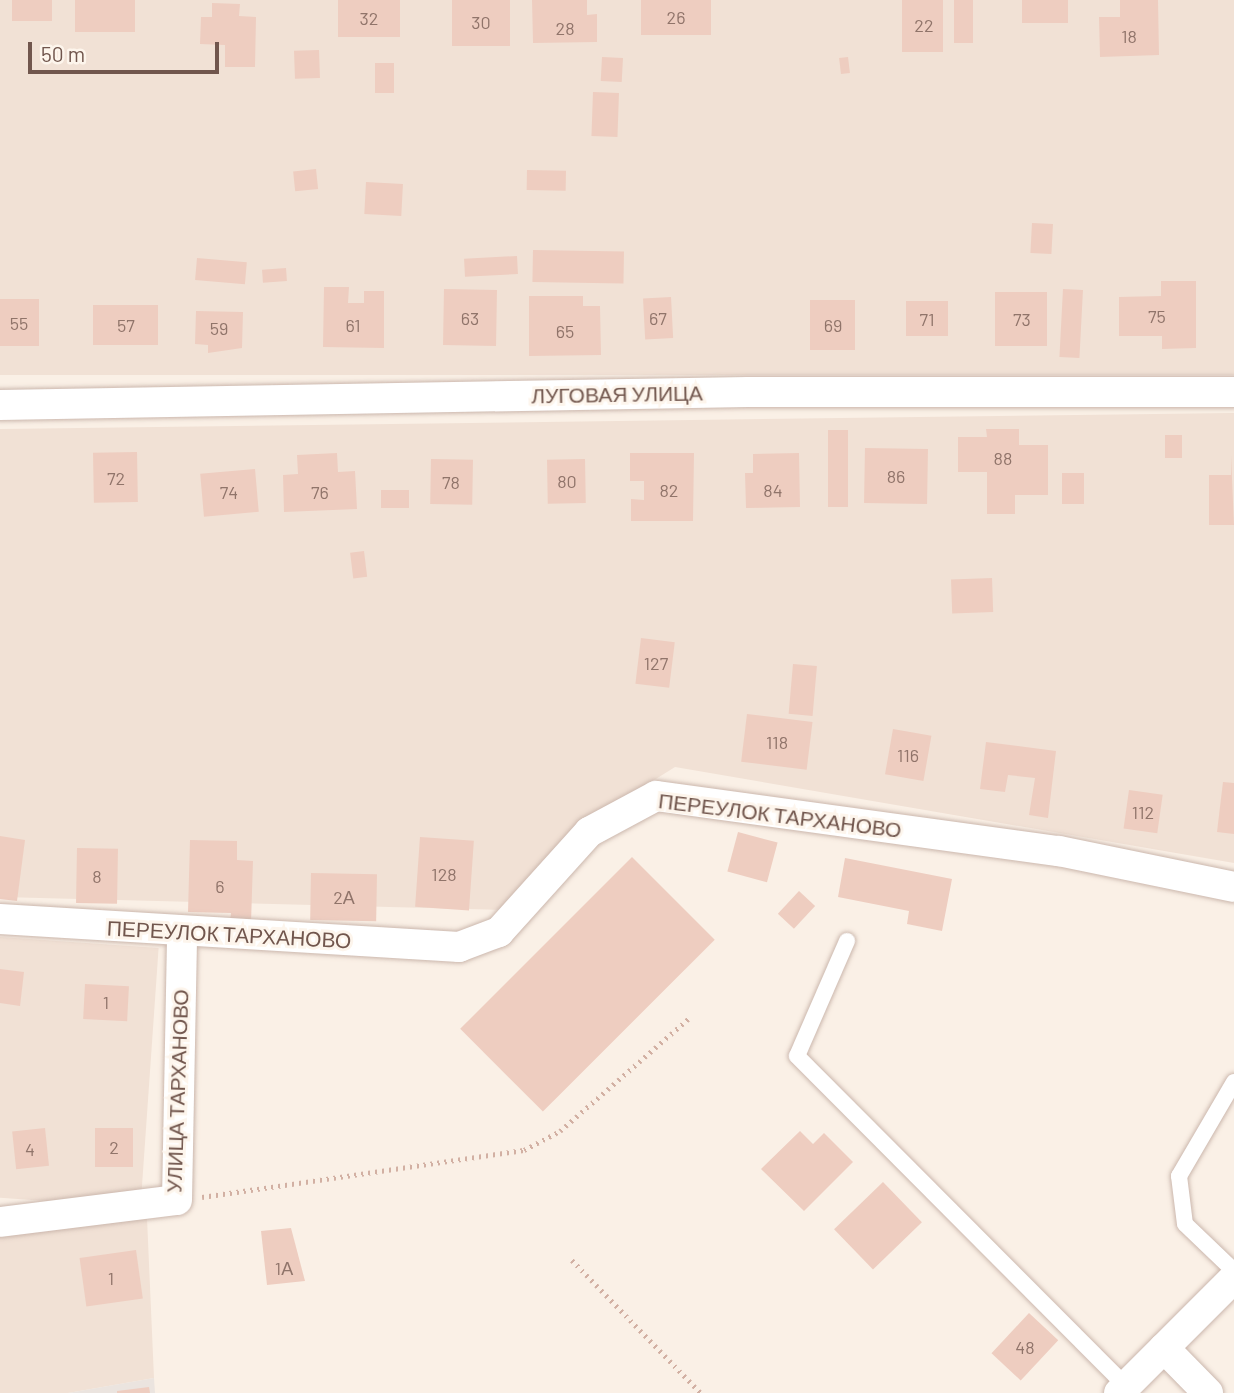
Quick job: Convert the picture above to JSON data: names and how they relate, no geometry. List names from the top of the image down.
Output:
{
  "streets": {
    "street": ["ЛУГОВАЯ УЛИЦА", "ПЕРЕУЛОК ТАРХАНОВО", "УЛИЦА ТАРХАНОВО"]
  },
  "crossings": [
    ["ПЕРЕУЛОК ТАРХАНОВО", "УЛИЦА ТАРХАНОВО"]
  ],
  "house_numbers": [
    "26",
    "32",
    "30",
    "22",
    "28",
    "18",
    "75",
    "63",
    "67",
    "71",
    "73",
    "55",
    "57",
    "61",
    "69",
    "59",
    "65",
    "88",
    "86",
    "72",
    "80",
    "78",
    "82",
    "84",
    "74",
    "76",
    "127",
    "118",
    "116",
    "112",
    "128",
    "8",
    "6",
    "2А",
    "1",
    "2",
    "4",
    "1А",
    "1",
    "48"
  ],
  "scale_bar": "50 m"
}
